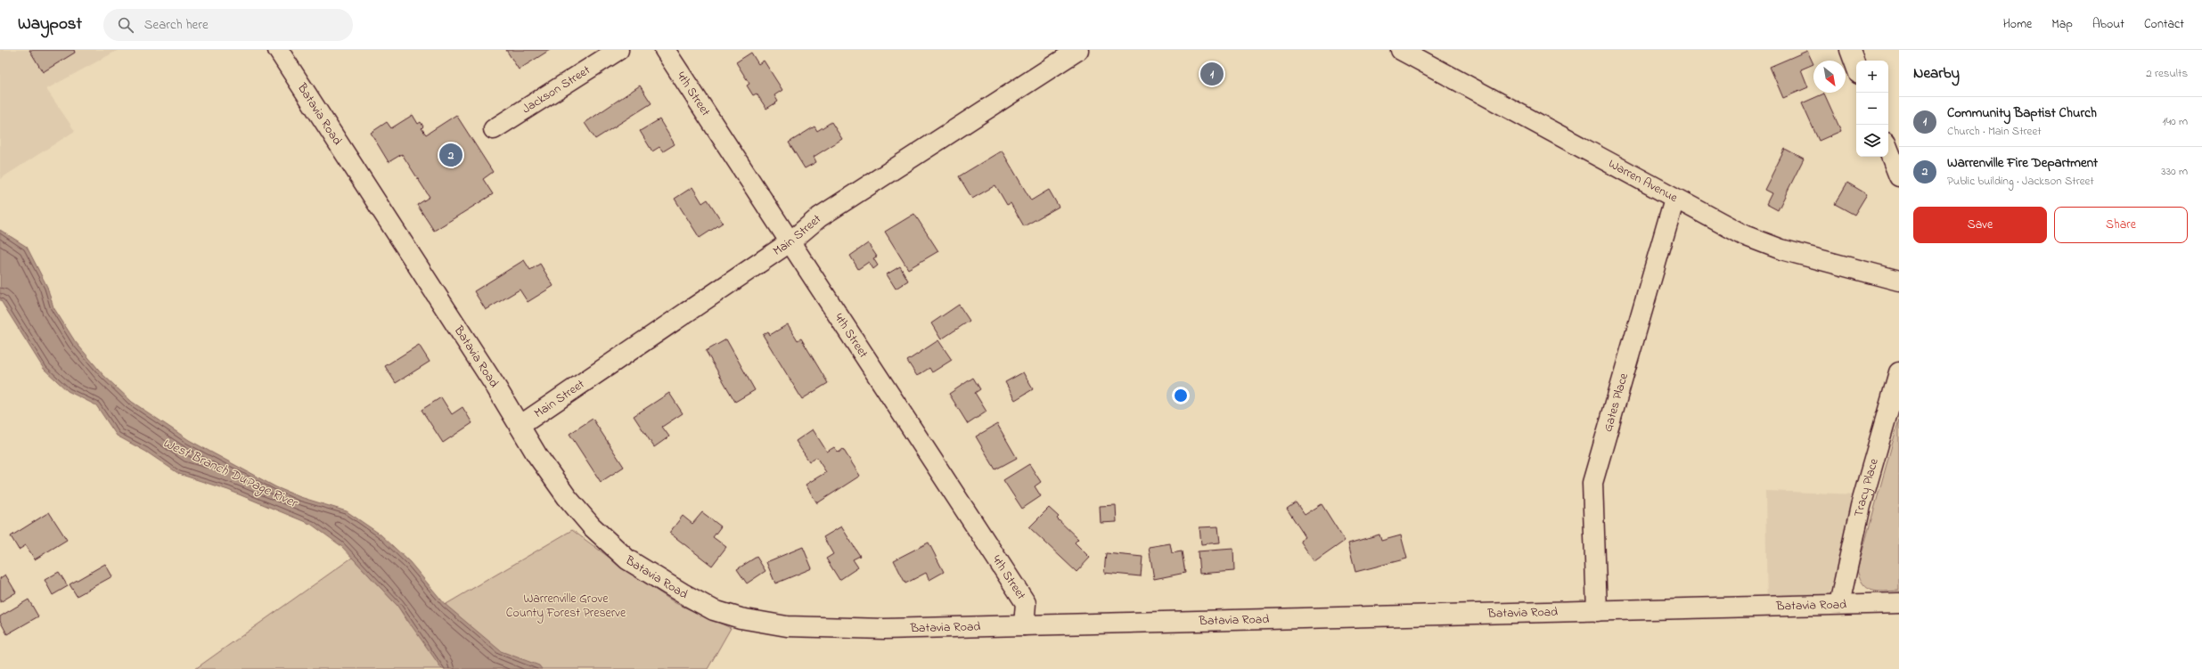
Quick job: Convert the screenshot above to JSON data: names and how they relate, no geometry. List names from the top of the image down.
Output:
{
  "streets": {
    "street": [
      "Jackson Street",
      "4th Street",
      "Batavia Road",
      "Warren Avenue",
      "Main Street",
      "Gates Place",
      "Tracy Place"
    ]
  },
  "crossings": [
    ["4th Street", "Batavia Road"],
    ["4th Street", "Main Street"],
    ["Batavia Road", "Main Street"],
    ["Batavia Road", "Gates Place"],
    ["Batavia Road", "Tracy Place"],
    ["Warren Avenue", "Gates Place"]
  ],
  "water": ["West Branch DuPage River"],
  "parks": ["Warrenville Grove County Forest Preserve"],
  "north": "bottom right",
  "page": {
    "header": "Waypost",
    "search": "Search here",
    "nav": [
      "Home",
      "Map",
      "About",
      "Contact"
    ],
    "heading": ["Nearby", "2 results"],
    "map_buttons": ["+", "−"],
    "pins": ["1", "2"],
    "list": [
      {
        "mark": "1",
        "name": "Community Baptist Church",
        "note": "Church · Main Street",
        "value": "140 m"
      },
      {
        "mark": "2",
        "name": "Warrenville Fire Department",
        "note": "Public building · Jackson Street",
        "value": "330 m"
      }
    ],
    "buttons": ["Save", "Share"]
  }
}
